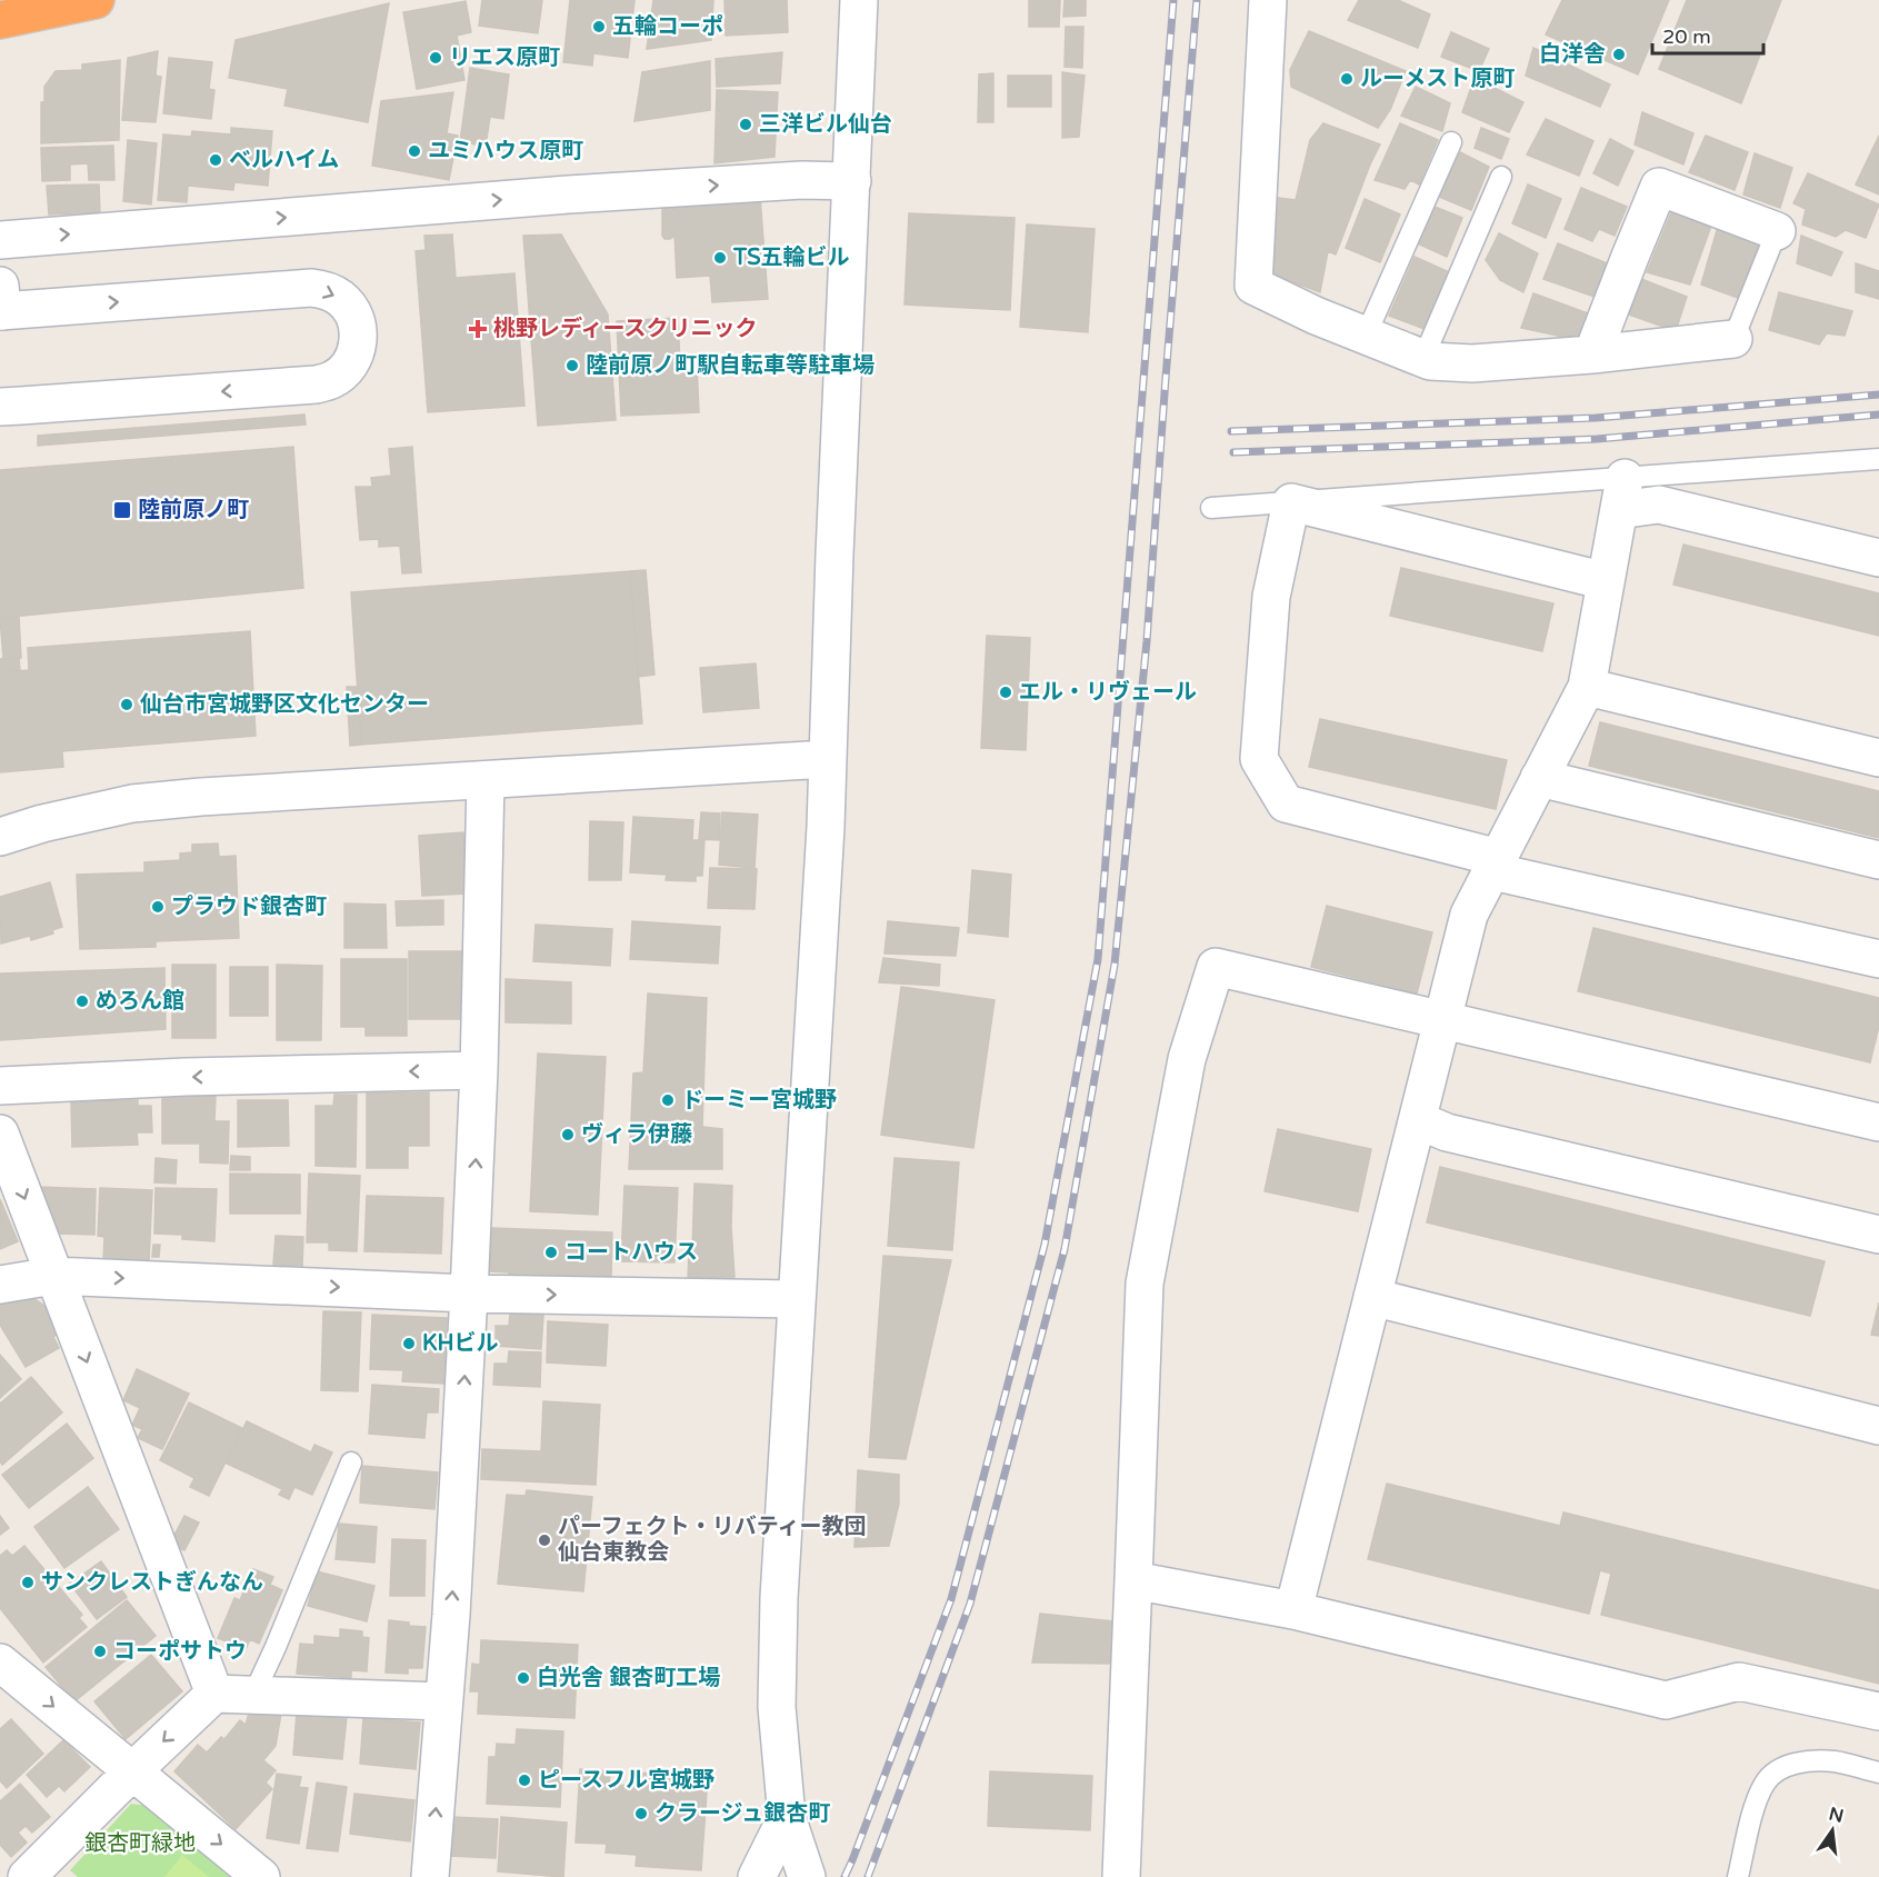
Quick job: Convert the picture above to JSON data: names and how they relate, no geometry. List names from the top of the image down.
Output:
{
  "parks": ["銀杏町緑地"],
  "places": {
    "other": [
      "五輪コーポ",
      "白洋舎",
      "リエス原町",
      "ルーメスト原町",
      "三洋ビル仙台",
      "ユミハウス原町",
      "ベルハイム",
      "TS五輪ビル",
      "陸前原ノ町駅自転車等駐車場",
      "エル・リヴェール",
      "仙台市宮城野区文化センター",
      "プラウド銀杏町",
      "めろん館",
      "ドーミー宮城野",
      "ヴィラ伊藤",
      "コートハウス",
      "KHビル",
      "パーフェクト・リバティー教団 仙台東教会",
      "サンクレストぎんなん",
      "コーポサトウ",
      "白光舎 銀杏町工場",
      "ピースフル宮城野",
      "クラージュ銀杏町"
    ],
    "health": ["桃野レディースクリニック"],
    "transit": ["陸前原ノ町"]
  },
  "scale_bar": "20 m",
  "north": "top"
}
